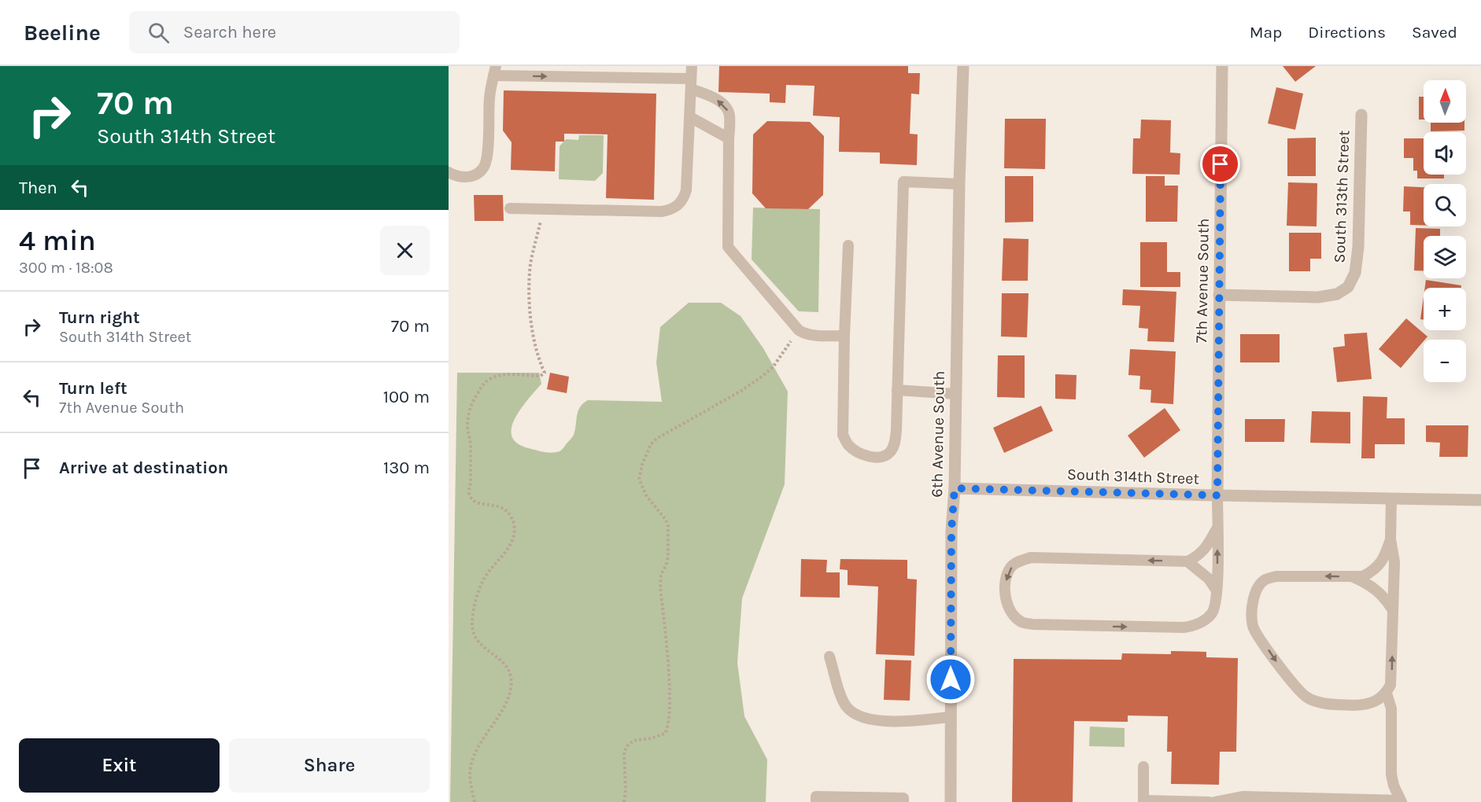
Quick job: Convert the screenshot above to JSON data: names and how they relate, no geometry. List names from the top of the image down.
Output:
{
  "streets": {
    "street": [
      "South 313th Street",
      "7th Avenue South",
      "6th Avenue South",
      "South 314th Street"
    ]
  },
  "crossings": [
    ["South 313th Street", "7th Avenue South"],
    ["7th Avenue South", "South 314th Street"],
    ["6th Avenue South", "South 314th Street"]
  ],
  "north": "top",
  "page": {
    "header": "Beeline",
    "search": "Search here",
    "nav": ["Map", "Directions", "Saved"],
    "turn": ["70 m", "South 314th Street"],
    "map_buttons": ["+", "−"],
    "then": "Then",
    "heading": ["4 min", "300 m · 18:08"],
    "list": [
      {
        "name": "Turn right",
        "note": "South 314th Street",
        "value": "70 m"
      },
      {
        "name": "Turn left",
        "note": "7th Avenue South",
        "value": "100 m"
      },
      {
        "name": "Arrive at destination",
        "value": "130 m"
      }
    ],
    "buttons": ["Exit", "Share"]
  }
}
